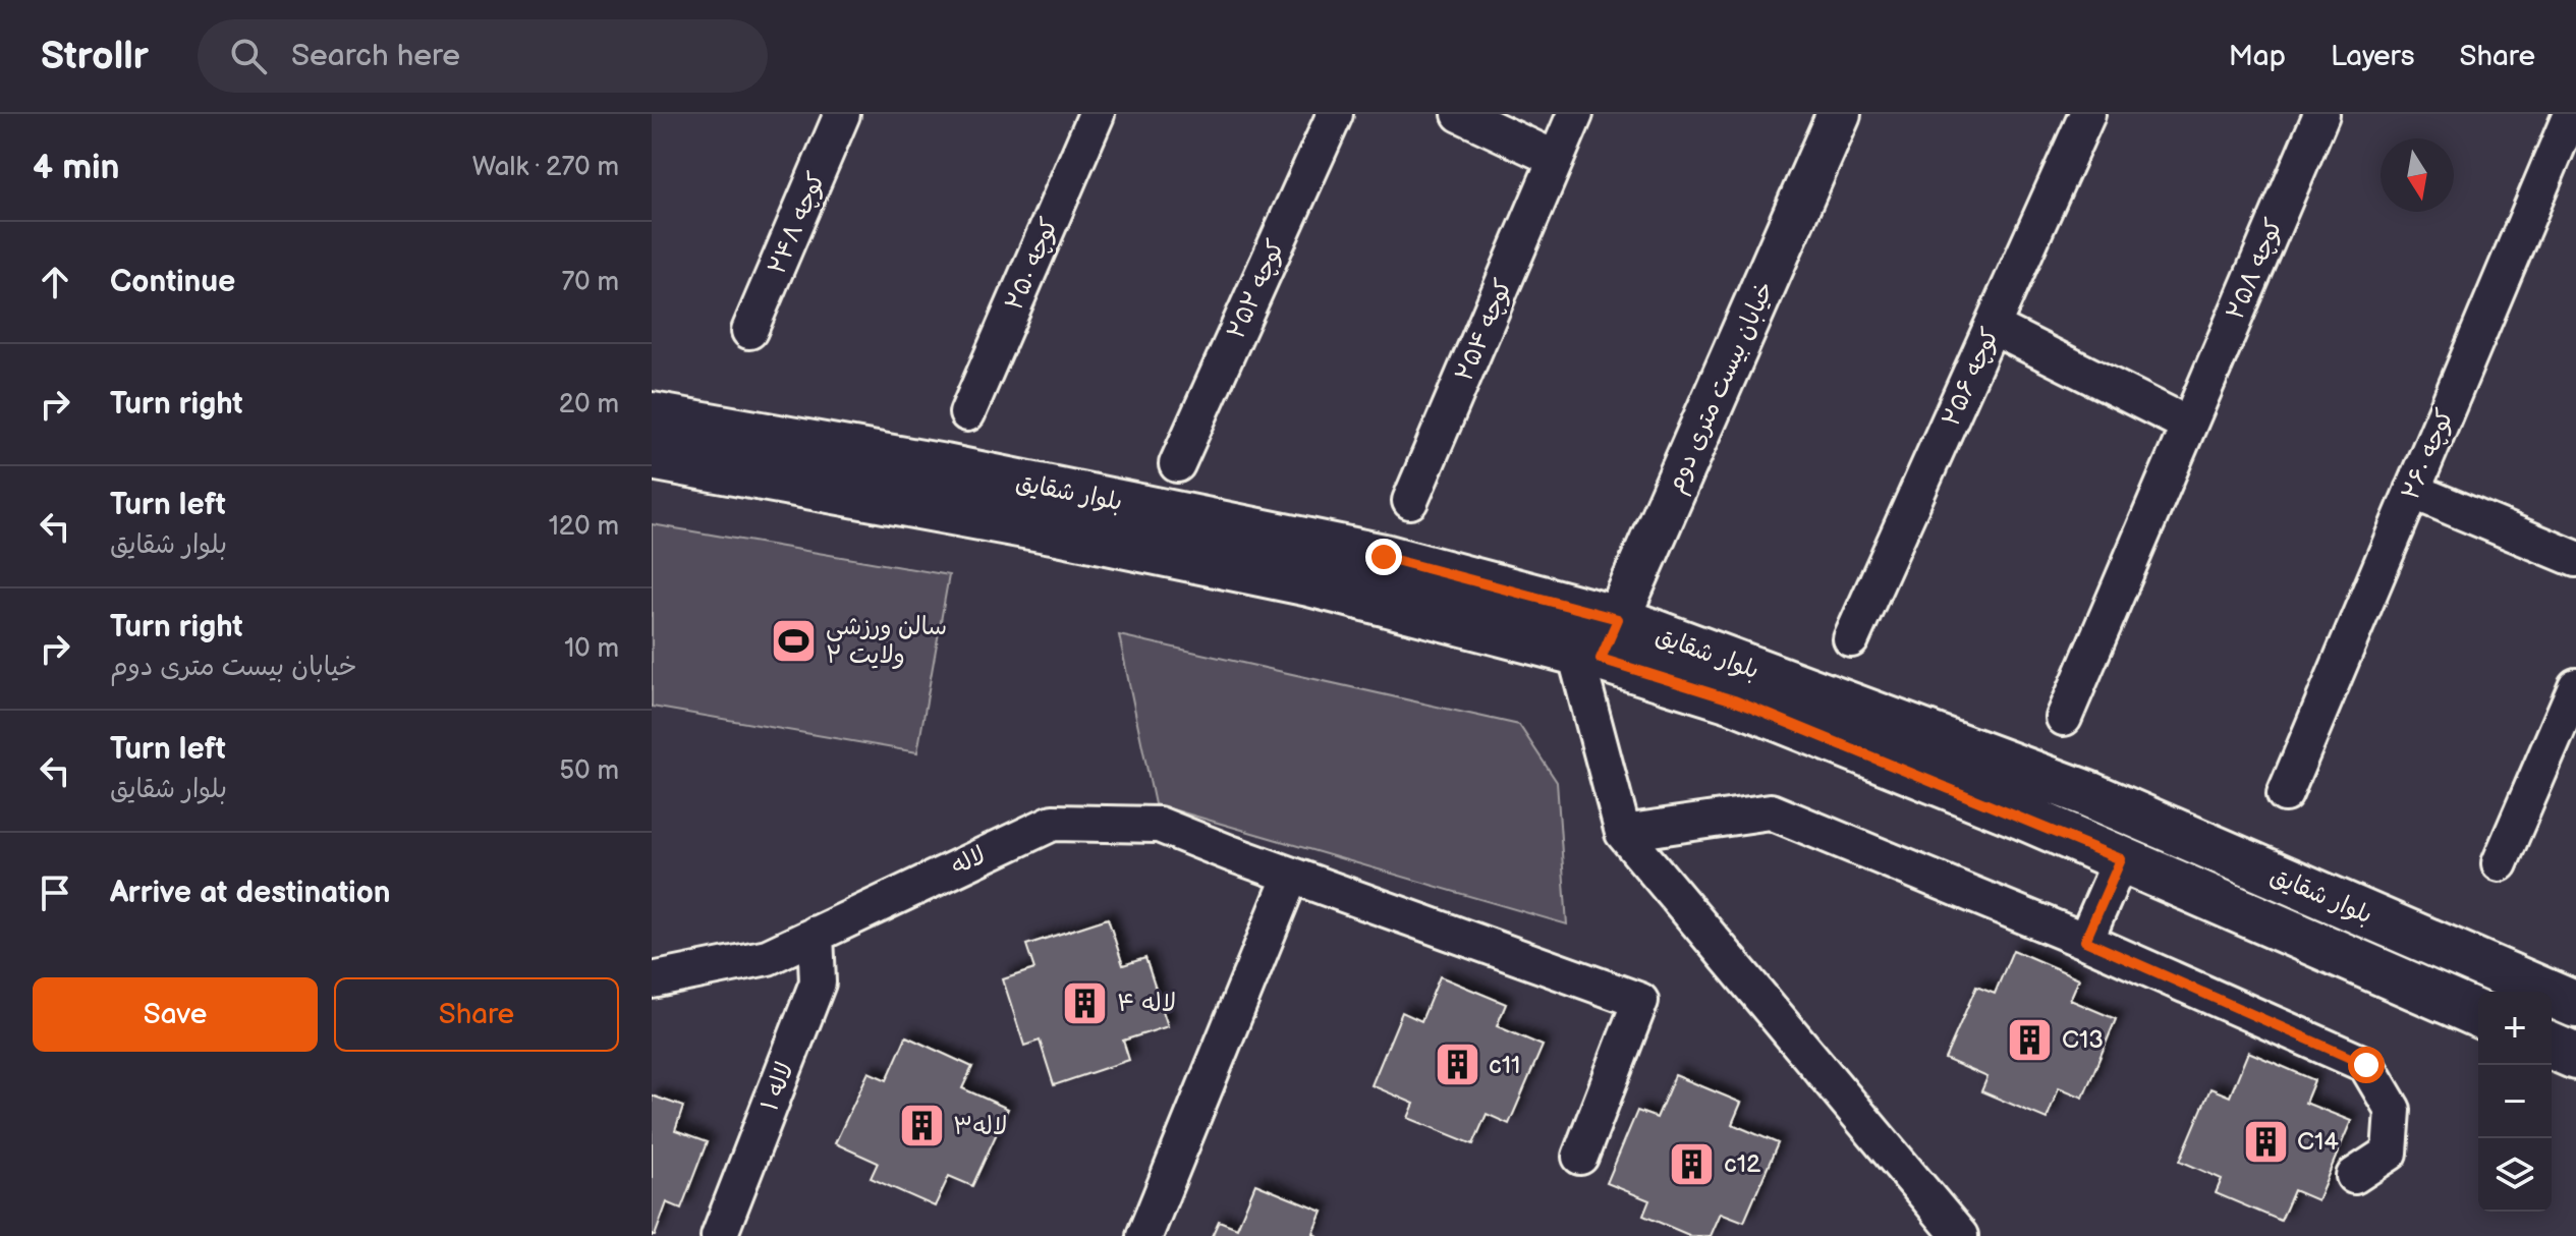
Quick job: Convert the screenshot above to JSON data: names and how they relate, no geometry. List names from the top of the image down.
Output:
{
  "streets": {
    "main road": ["بلوار شقایق"],
    "street": [
      "کوچه ۲۴۸",
      "کوچه ۲۵۰",
      "کوچه ۲۵۸",
      "کوچه ۲۵۲",
      "کوچه ۲۵۴",
      "کوچه ۲۵۶",
      "خیابان بیست متری دوم",
      "کوچه ۲۶۰",
      "لاله",
      "لاله ۱"
    ]
  },
  "crossings": [
    ["خیابان بیست متری دوم", "بلوار شقایق"],
    ["لاله", "لاله ۱"]
  ],
  "places": {
    "sports": ["سالن ورزشی ولایت ۲"],
    "building": [
      "لاله ۴",
      "C13",
      "c11",
      "لاله۳",
      "C14",
      "c12"
    ]
  },
  "north": "bottom",
  "page": {
    "header": "Strollr",
    "search": "Search here",
    "nav": ["Map", "Layers", "Share"],
    "heading": ["4 min", "Walk · 270 m"],
    "list": [
      ["Continue", "70 m"],
      ["Turn right", "20 m"],
      ["Turn left", "بلوار شقایق", "120 m"],
      ["Turn right", "خیابان بیست متری دوم", "10 m"],
      ["Turn left", "بلوار شقایق", "50 m"],
      "Arrive at destination"
    ],
    "buttons": ["Save", "Share"],
    "map_buttons": ["+", "−"]
  }
}
